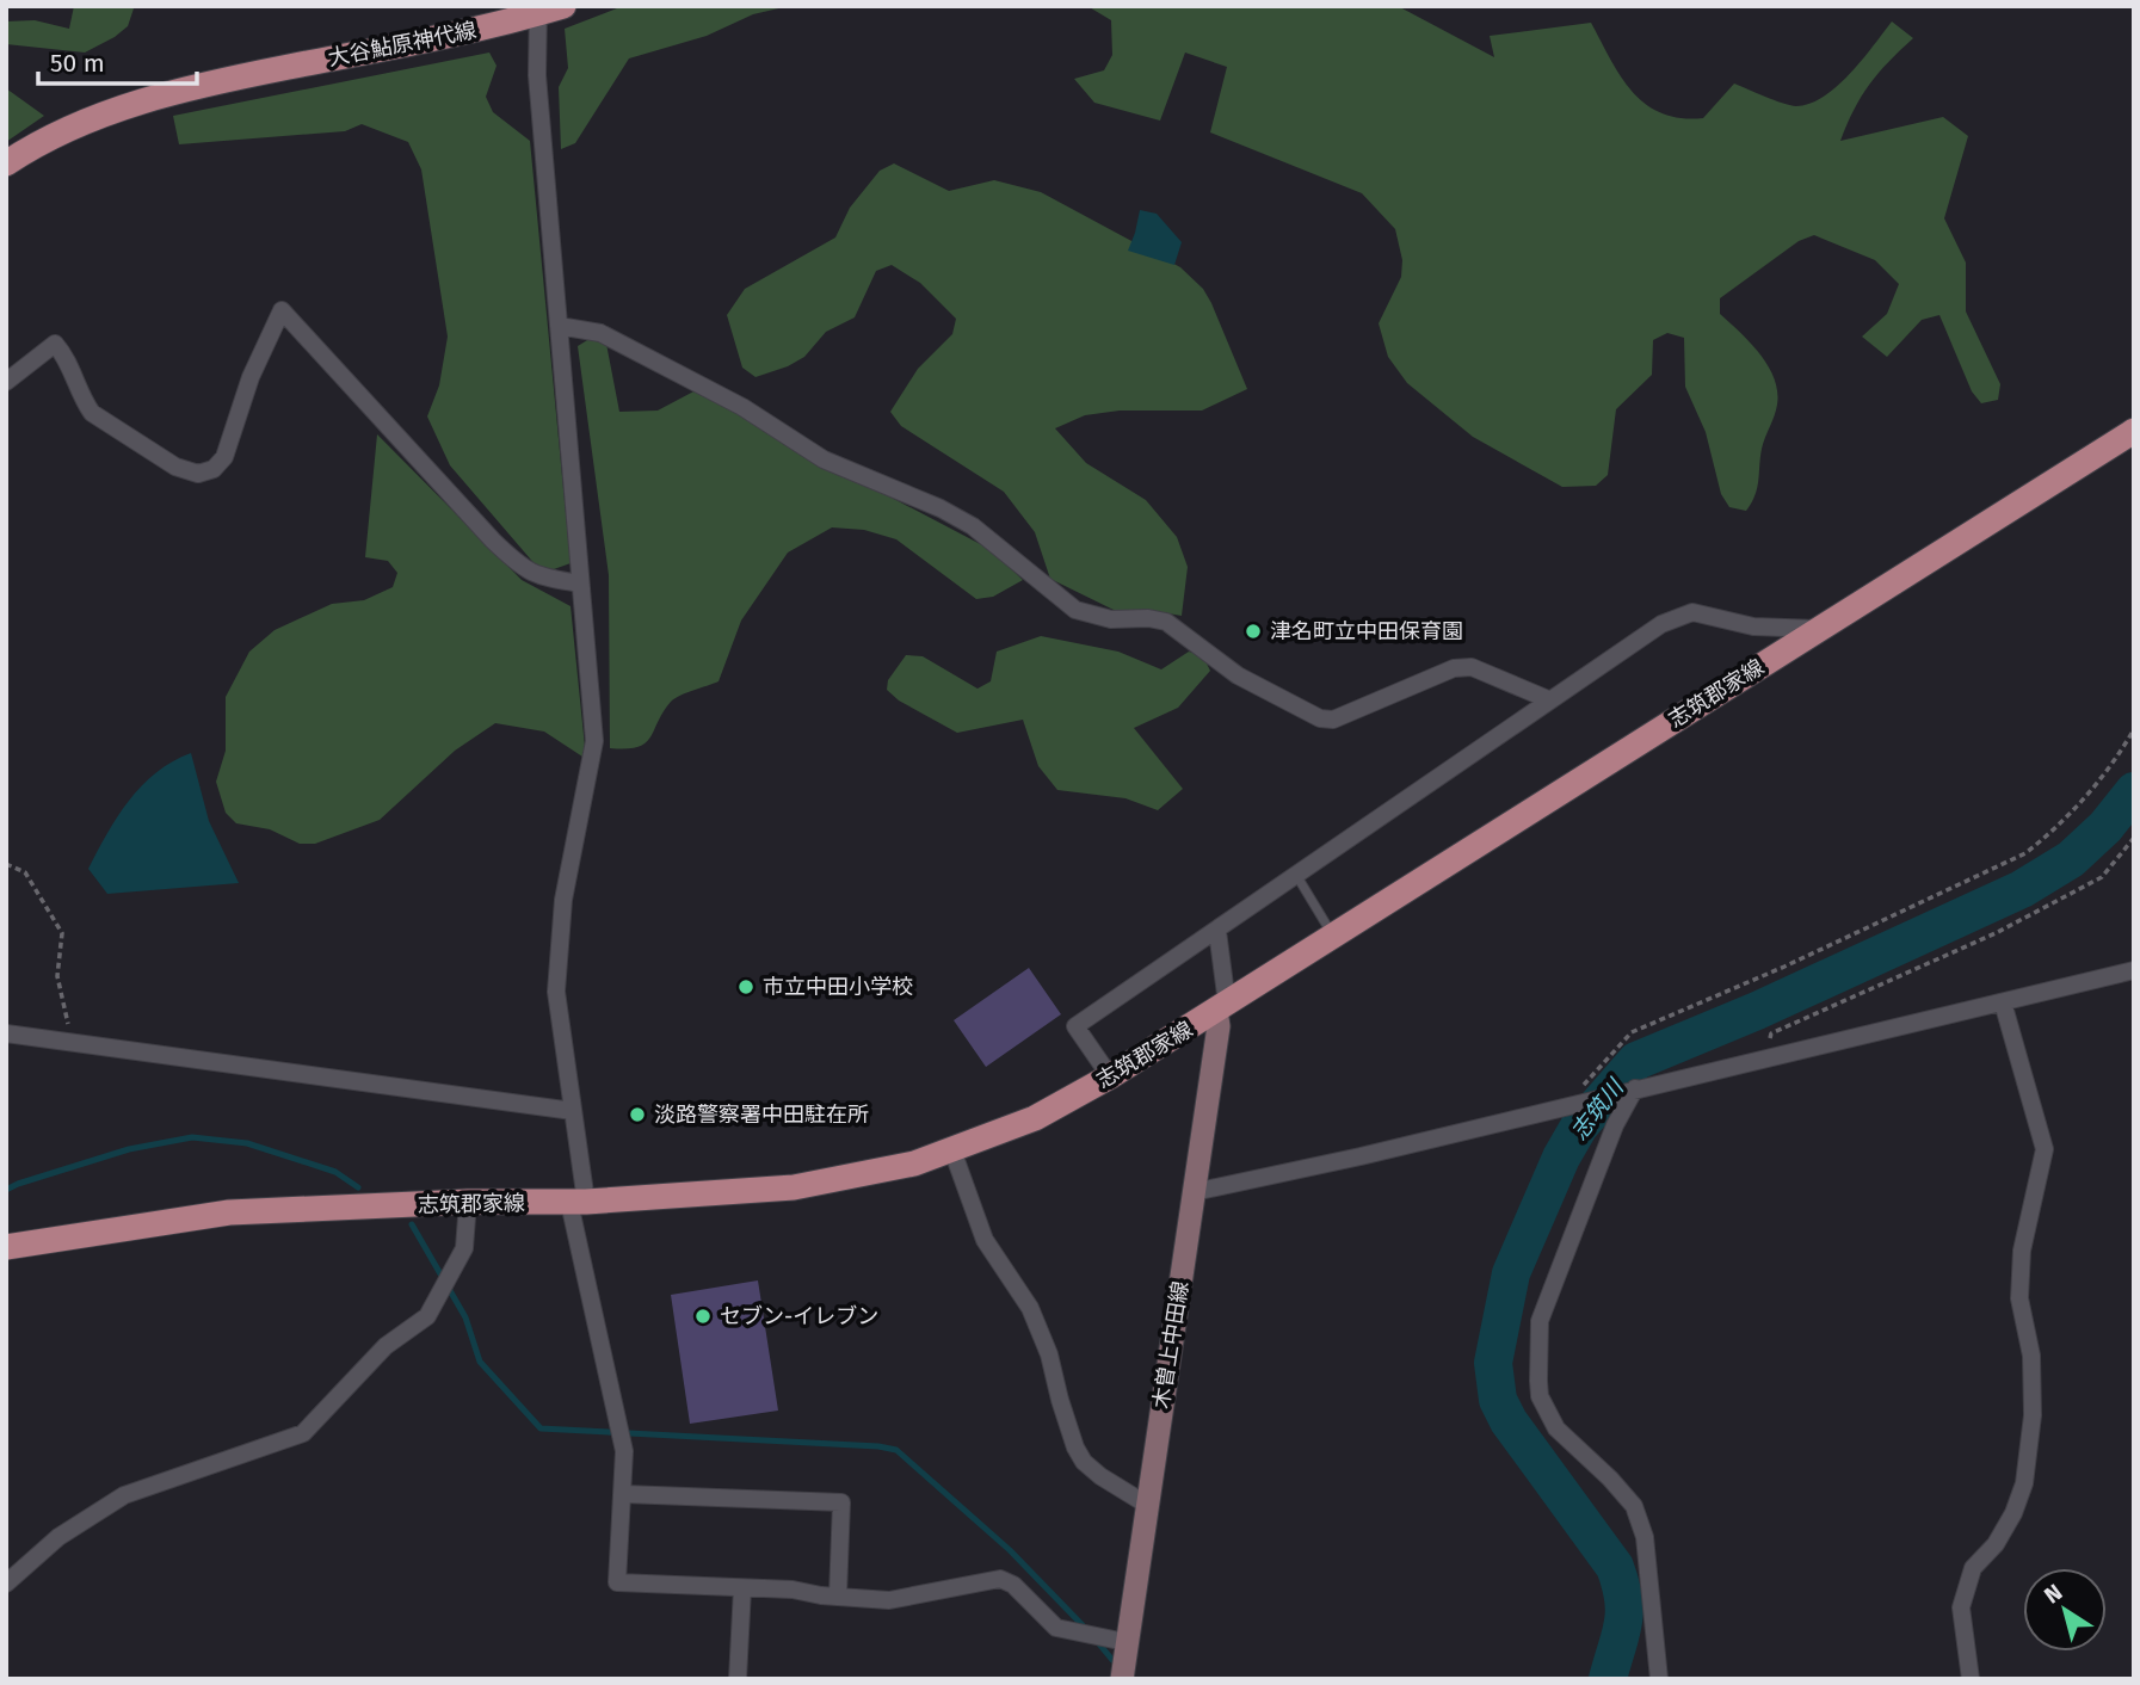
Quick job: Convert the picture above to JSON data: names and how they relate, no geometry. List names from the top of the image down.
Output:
{
  "streets": {
    "main road": ["大谷鮎原神代線", "志筑郡家線", "木曽上中田線"]
  },
  "crossings": [
    ["志筑郡家線", "木曽上中田線"]
  ],
  "water": ["志筑川"],
  "places": [
    "津名町立中田保育園",
    "市立中田小学校",
    "淡路警察署中田駐在所",
    "セブン-イレブン"
  ],
  "scale_bar": "50 m",
  "north": "top left"
}
